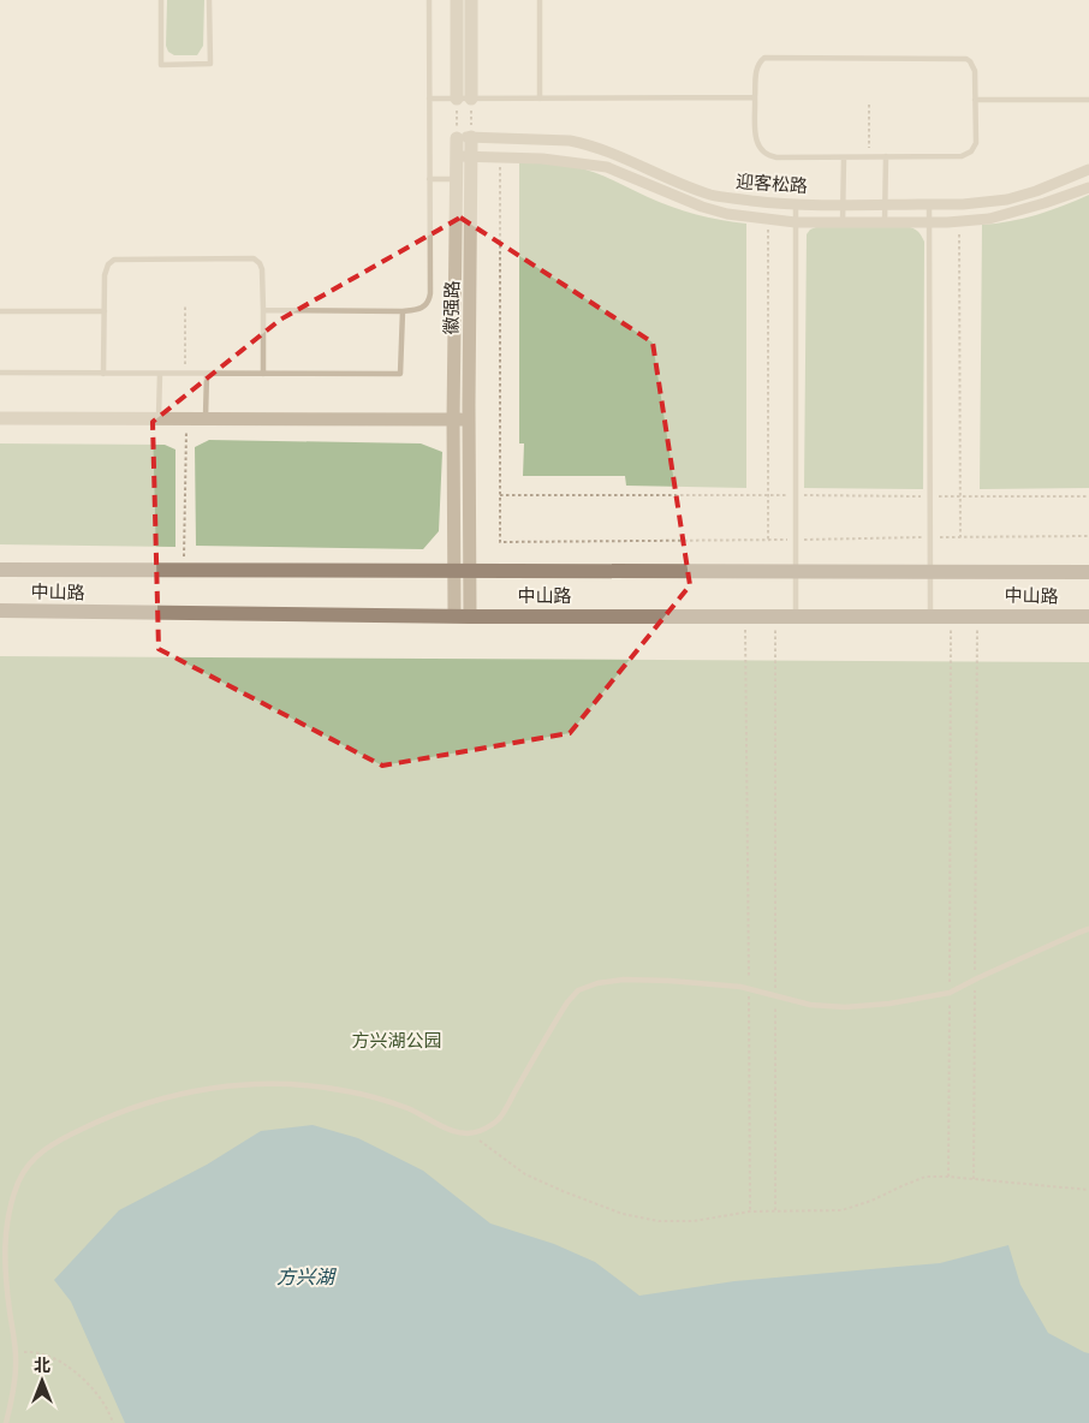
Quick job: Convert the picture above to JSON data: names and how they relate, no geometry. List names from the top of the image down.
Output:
{
  "streets": {
    "main road": ["中山路"],
    "street": ["迎客松路", "徽强路"]
  },
  "crossings": [
    ["迎客松路", "徽强路"],
    ["徽强路", "中山路"]
  ],
  "water": ["方兴湖"],
  "parks": ["方兴湖公园"],
  "north": "top"
}
